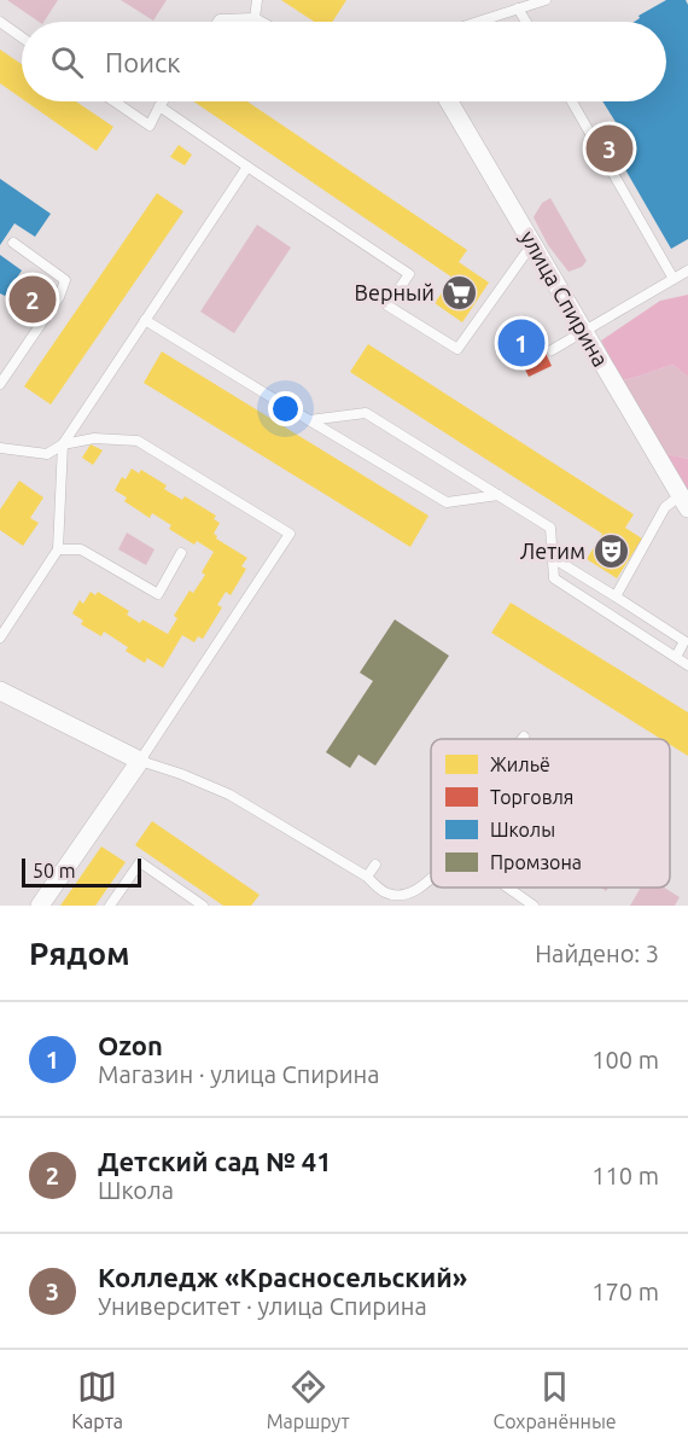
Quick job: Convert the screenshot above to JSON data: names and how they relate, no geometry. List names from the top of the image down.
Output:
{
  "streets": {
    "street": ["улица Спирина"]
  },
  "places": {
    "supermarket": ["Верный"],
    "theatre": ["Летим"]
  },
  "legend": [
    "Жильё",
    "Торговля",
    "Школы",
    "Промзона"
  ],
  "scale_bar": "50 m",
  "page": {
    "search": "Поиск",
    "pins": ["3", "2", "1"],
    "scale": "50 m",
    "heading": ["Рядом", "Найдено: 3"],
    "list": [
      {
        "mark": "1",
        "name": "Ozon",
        "note": "Магазин · улица Спирина",
        "value": "100 m"
      },
      {
        "mark": "2",
        "name": "Детский сад № 41",
        "note": "Школа",
        "value": "110 m"
      },
      {
        "mark": "3",
        "name": "Колледж «Красносельский»",
        "note": "Университет · улица Спирина",
        "value": "170 m"
      }
    ],
    "nav": ["Карта", "Маршрут", "Сохранённые"]
  }
}
